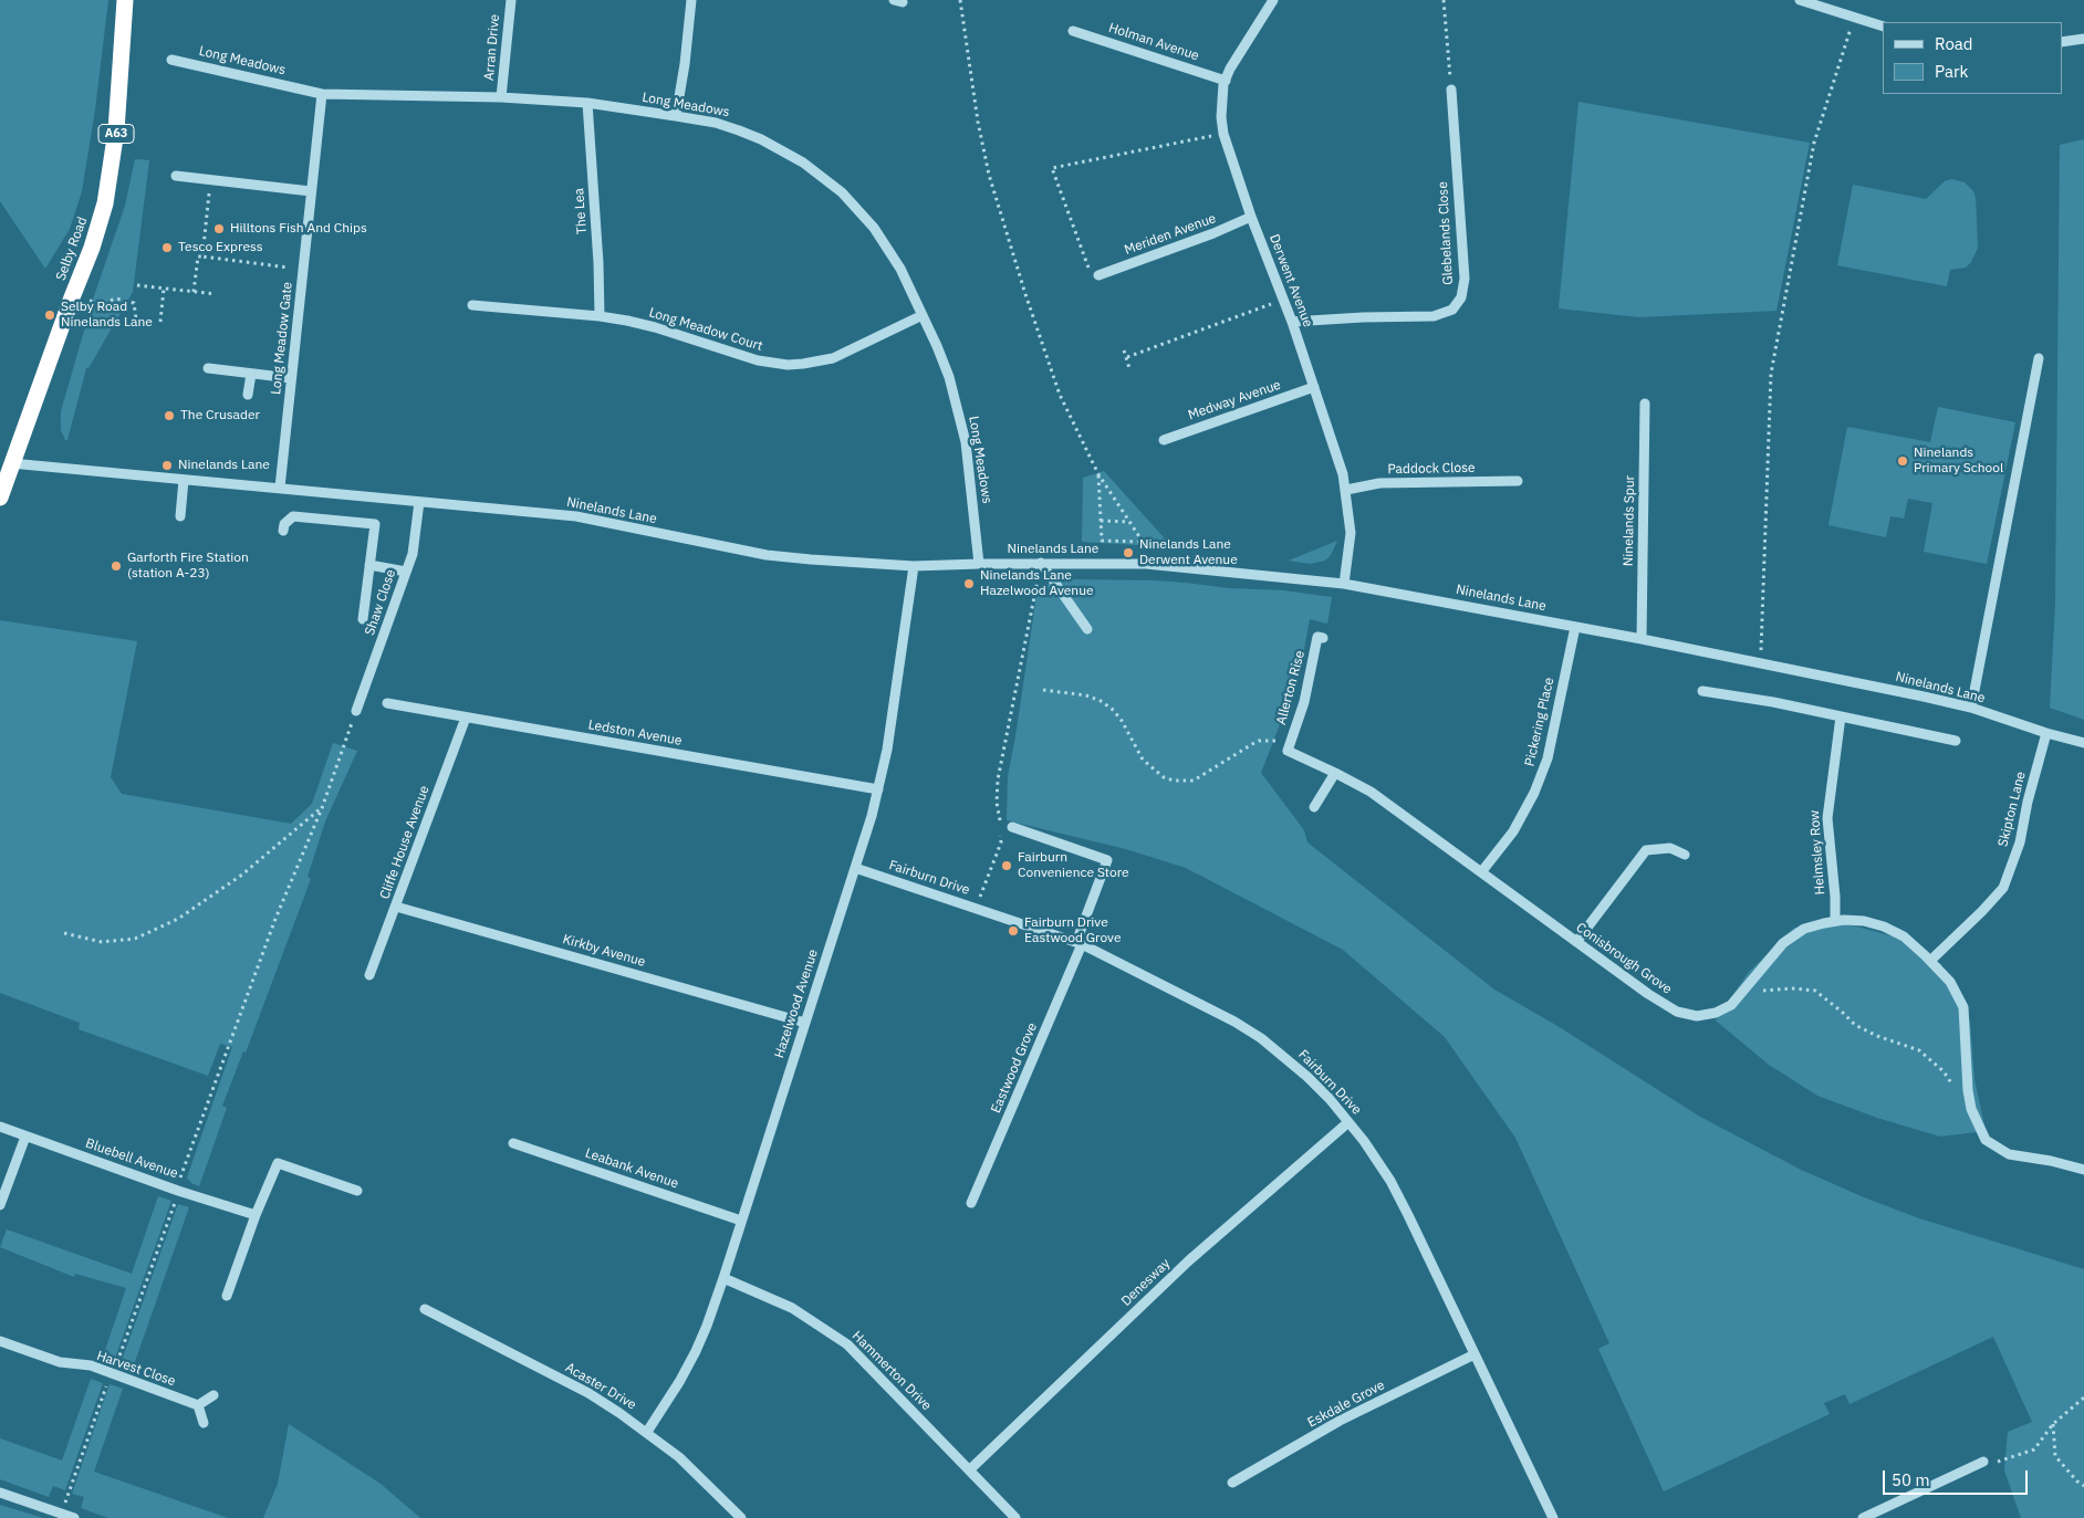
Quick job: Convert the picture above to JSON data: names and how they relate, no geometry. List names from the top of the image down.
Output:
{
  "streets": {
    "highway": ["A63", "Selby Road"],
    "street": [
      "Holman Avenue",
      "Arran Drive",
      "Long Meadows",
      "The Lea",
      "Glebelands Close",
      "Meriden Avenue",
      "Derwent Avenue",
      "Long Meadow Court",
      "Long Meadow Gate",
      "Medway Avenue",
      "Paddock Close",
      "Ninelands Lane",
      "Ninelands Spur",
      "Shaw Close",
      "Allerton Rise",
      "Pickering Place",
      "Ledston Avenue",
      "Skipton Lane",
      "Cliffe House Avenue",
      "Helmsley Row",
      "Fairburn Drive",
      "Kirkby Avenue",
      "Conisbrough Grove",
      "Hazelwood Avenue",
      "Eastwood Grove",
      "Bluebell Avenue",
      "Leabank Avenue",
      "Denesway",
      "Harvest Close",
      "Hammerton Drive",
      "Acaster Drive",
      "Eskdale Grove"
    ]
  },
  "crossings": [
    ["Holman Avenue", "Derwent Avenue"],
    ["Arran Drive", "Long Meadows"],
    ["Long Meadows", "The Lea"],
    ["Long Meadows", "Long Meadow Court"],
    ["Long Meadows", "Long Meadow Gate"],
    ["Long Meadows", "Ninelands Lane"],
    ["The Lea", "Long Meadow Court"],
    ["Glebelands Close", "Derwent Avenue"],
    ["Meriden Avenue", "Derwent Avenue"],
    ["Selby Road", "Ninelands Lane"],
    ["Derwent Avenue", "Medway Avenue"],
    ["Derwent Avenue", "Paddock Close"],
    ["Derwent Avenue", "Ninelands Lane"],
    ["Long Meadow Gate", "Ninelands Lane"],
    ["Ninelands Lane", "Ninelands Spur"],
    ["Ninelands Lane", "Shaw Close"],
    ["Ninelands Lane", "Pickering Place"],
    ["Ninelands Lane", "Skipton Lane"],
    ["Ninelands Lane", "Hazelwood Avenue"],
    ["Allerton Rise", "Conisbrough Grove"],
    ["Pickering Place", "Conisbrough Grove"],
    ["Ledston Avenue", "Cliffe House Avenue"],
    ["Ledston Avenue", "Hazelwood Avenue"],
    ["Skipton Lane", "Conisbrough Grove"],
    ["Cliffe House Avenue", "Kirkby Avenue"],
    ["Helmsley Row", "Conisbrough Grove"],
    ["Fairburn Drive", "Hazelwood Avenue"],
    ["Fairburn Drive", "Eastwood Grove"],
    ["Fairburn Drive", "Denesway"],
    ["Fairburn Drive", "Eskdale Grove"],
    ["Kirkby Avenue", "Hazelwood Avenue"],
    ["Hazelwood Avenue", "Leabank Avenue"],
    ["Hazelwood Avenue", "Hammerton Drive"],
    ["Hazelwood Avenue", "Acaster Drive"],
    ["Denesway", "Hammerton Drive"]
  ],
  "places": [
    "Hilltons Fish And Chips",
    "Tesco Express",
    "Selby Road Ninelands Lane",
    "The Crusader",
    "Ninelands Primary School",
    "Ninelands Lane",
    "Ninelands Lane Derwent Avenue",
    "Garforth Fire Station (station A-23)",
    "Ninelands Lane Hazelwood Avenue",
    "Fairburn Convenience Store",
    "Fairburn Drive Eastwood Grove"
  ],
  "legend": ["Road", "Park"],
  "scale_bar": "50 m"
}
